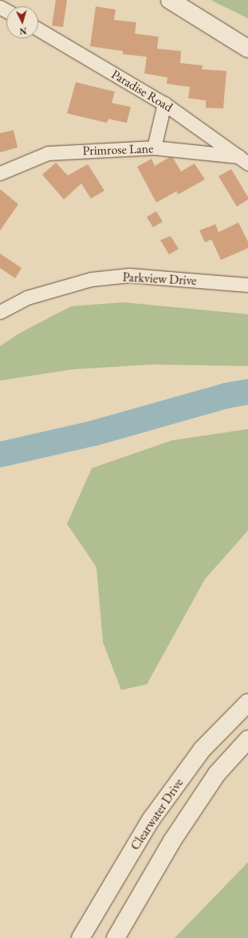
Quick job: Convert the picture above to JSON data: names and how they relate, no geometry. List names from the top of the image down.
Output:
{
  "streets": {
    "main road": ["Clearwater Drive"],
    "street": ["Paradise Road", "Primrose Lane", "Parkview Drive"]
  },
  "crossings": [
    ["Paradise Road", "Primrose Lane"]
  ],
  "north": "bottom"
}
